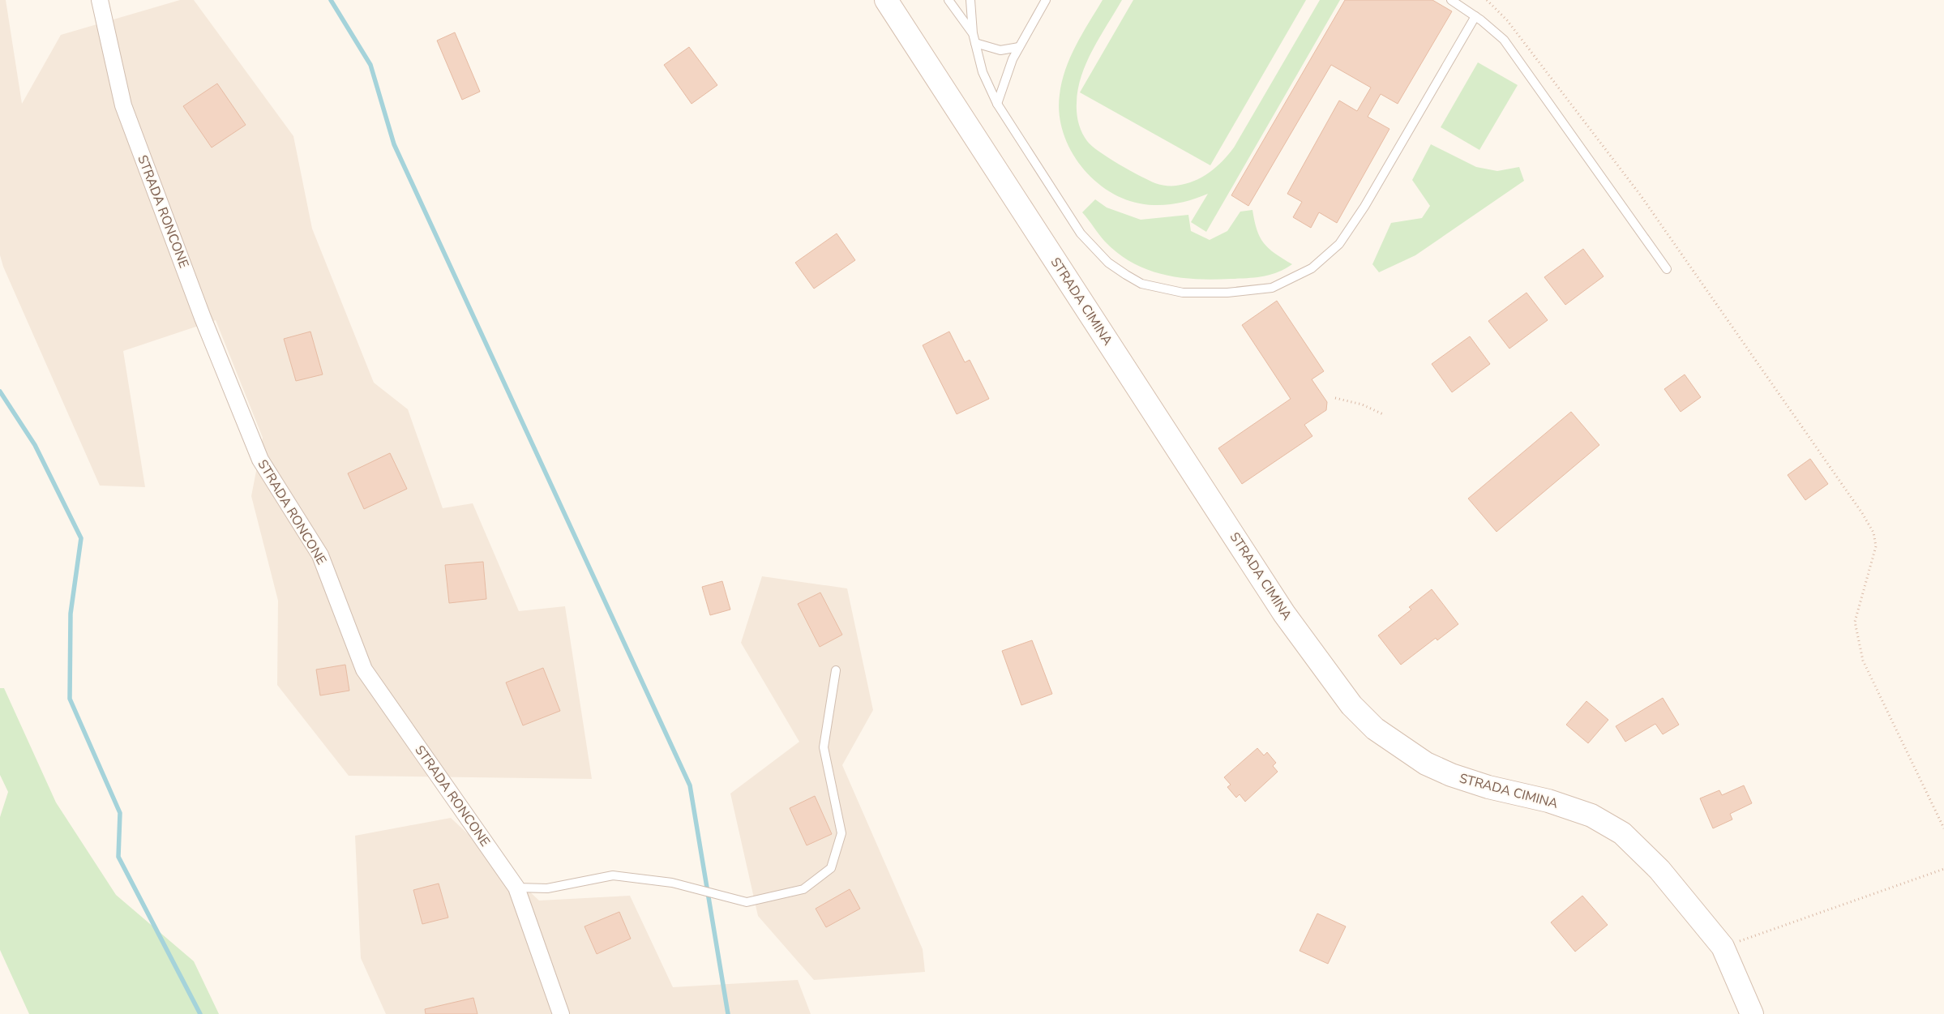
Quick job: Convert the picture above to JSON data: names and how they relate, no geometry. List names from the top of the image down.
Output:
{
  "streets": {
    "main road": ["STRADA CIMINA"],
    "street": ["STRADA RONCONE"]
  }
}
